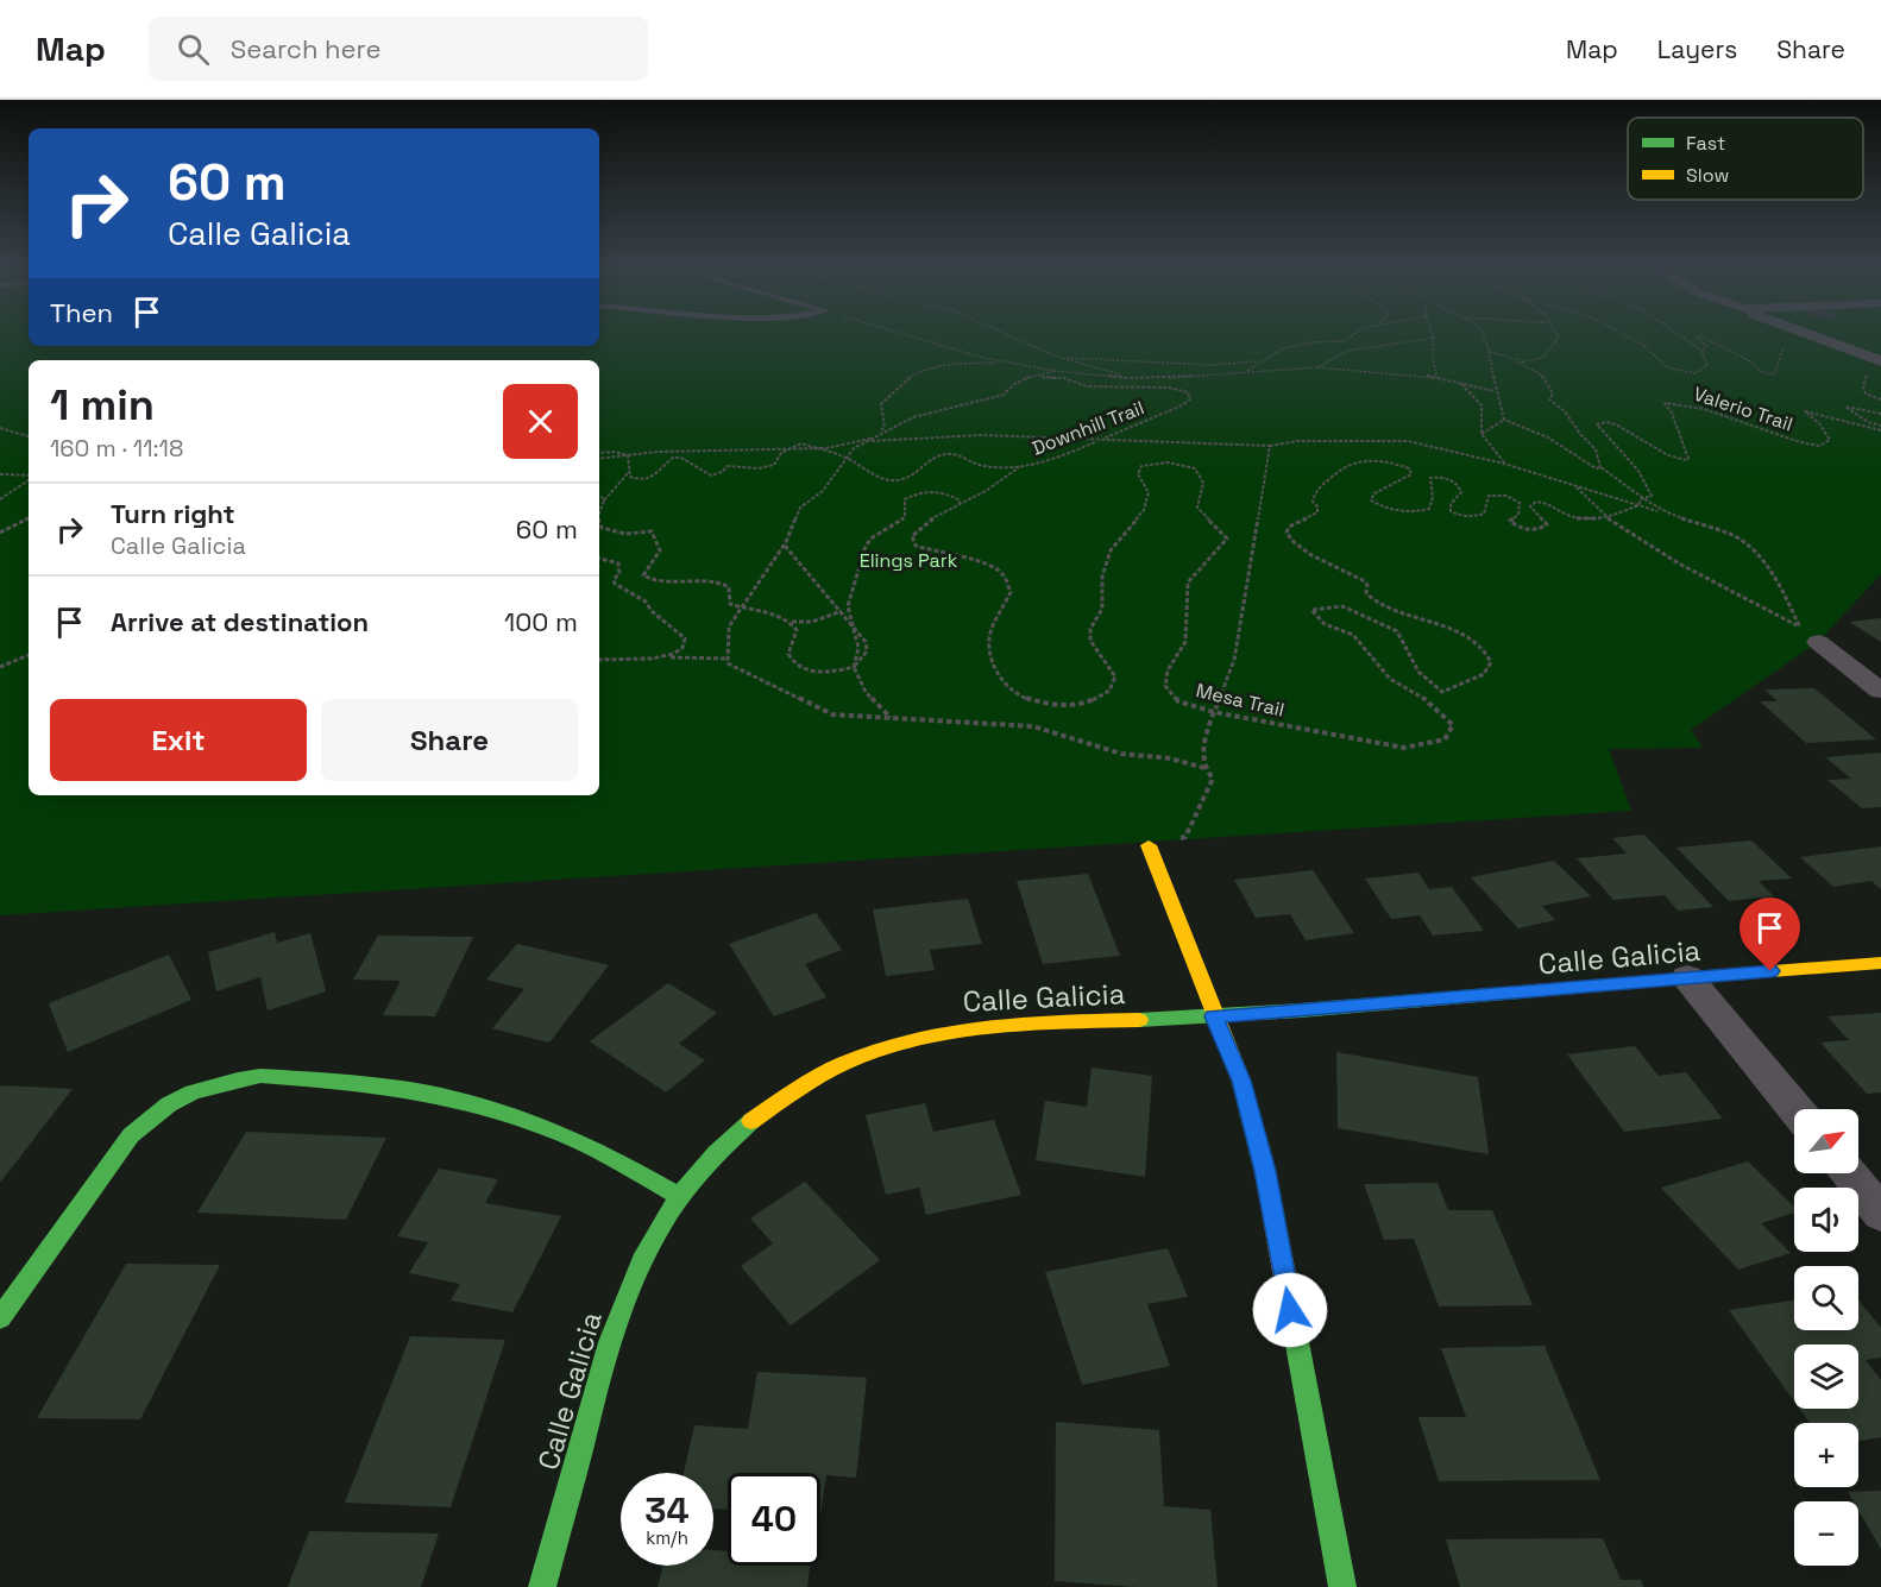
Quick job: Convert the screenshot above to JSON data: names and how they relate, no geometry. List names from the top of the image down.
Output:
{
  "streets": {
    "street": ["Calle Galicia"],
    "path": ["Valerio Trail", "Downhill Trail", "Mesa Trail"]
  },
  "parks": ["Elings Park"],
  "legend": ["Fast", "Slow"],
  "north": "top right",
  "page": {
    "header": "Map",
    "search": "Search here",
    "nav": ["Map", "Layers", "Share"],
    "turn": ["60 m", "Calle Galicia"],
    "then": "Then",
    "heading": ["1 min", "160 m · 11:18"],
    "list": [
      {
        "name": "Turn right",
        "note": "Calle Galicia",
        "value": "60 m"
      },
      {
        "name": "Arrive at destination",
        "value": "100 m"
      }
    ],
    "buttons": ["Exit", "Share"],
    "map_buttons": ["+", "−"],
    "speed": "34 km/h",
    "limit": "40"
  }
}
